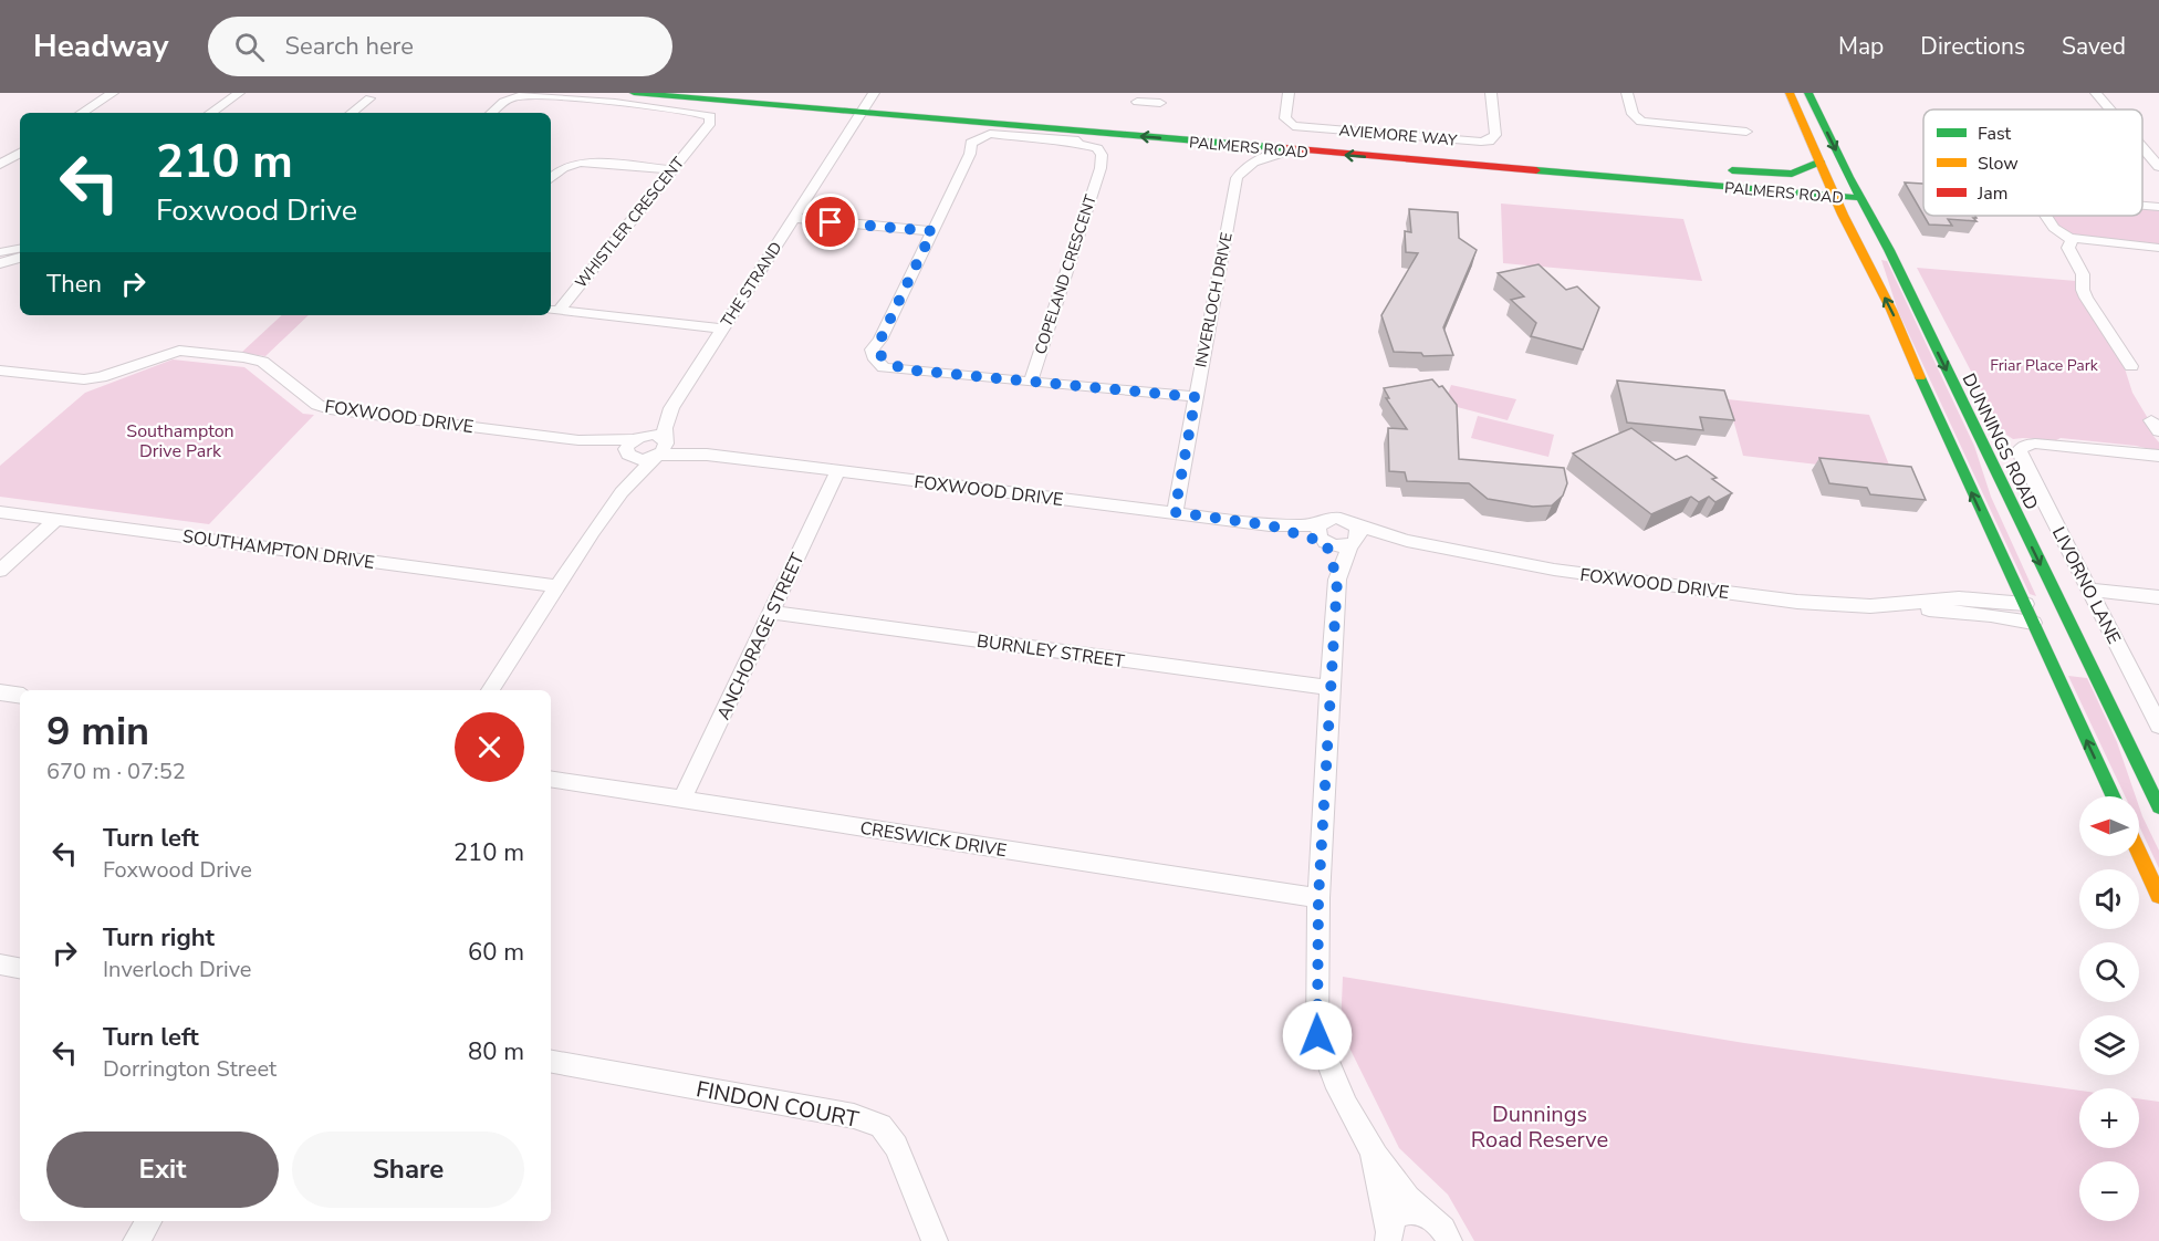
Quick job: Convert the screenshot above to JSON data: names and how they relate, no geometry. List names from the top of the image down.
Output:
{
  "streets": {
    "main road": ["PALMERS ROAD", "DUNNINGS ROAD"],
    "street": [
      "AVIEMORE WAY",
      "WHISTLER CRESCENT",
      "COPELAND CRESCENT",
      "THE STRAND",
      "INVERLOCH DRIVE",
      "FOXWOOD DRIVE",
      "SOUTHAMPTON DRIVE",
      "LIVORNO LANE",
      "ANCHORAGE STREET",
      "BURNLEY STREET",
      "CRESWICK DRIVE",
      "FINDON COURT"
    ]
  },
  "crossings": [
    ["PALMERS ROAD", "THE STRAND"],
    ["PALMERS ROAD", "DUNNINGS ROAD"],
    ["THE STRAND", "FOXWOOD DRIVE"],
    ["INVERLOCH DRIVE", "FOXWOOD DRIVE"],
    ["FOXWOOD DRIVE", "DUNNINGS ROAD"],
    ["FOXWOOD DRIVE", "ANCHORAGE STREET"],
    ["ANCHORAGE STREET", "BURNLEY STREET"],
    ["ANCHORAGE STREET", "CRESWICK DRIVE"]
  ],
  "parks": ["Friar Place Park", "Southampton Drive Park", "Dunnings Road Reserve"],
  "legend": ["Fast", "Slow", "Jam"],
  "north": "left",
  "page": {
    "header": "Headway",
    "search": "Search here",
    "nav": ["Map", "Directions", "Saved"],
    "turn": ["210 m", "Foxwood Drive"],
    "then": "Then",
    "heading": ["9 min", "670 m · 07:52"],
    "map_buttons": ["+", "−"],
    "list": [
      {
        "name": "Turn left",
        "note": "Foxwood Drive",
        "value": "210 m"
      },
      {
        "name": "Turn right",
        "note": "Inverloch Drive",
        "value": "60 m"
      },
      {
        "name": "Turn left",
        "note": "Dorrington Street",
        "value": "80 m"
      }
    ],
    "buttons": ["Exit", "Share"]
  }
}
